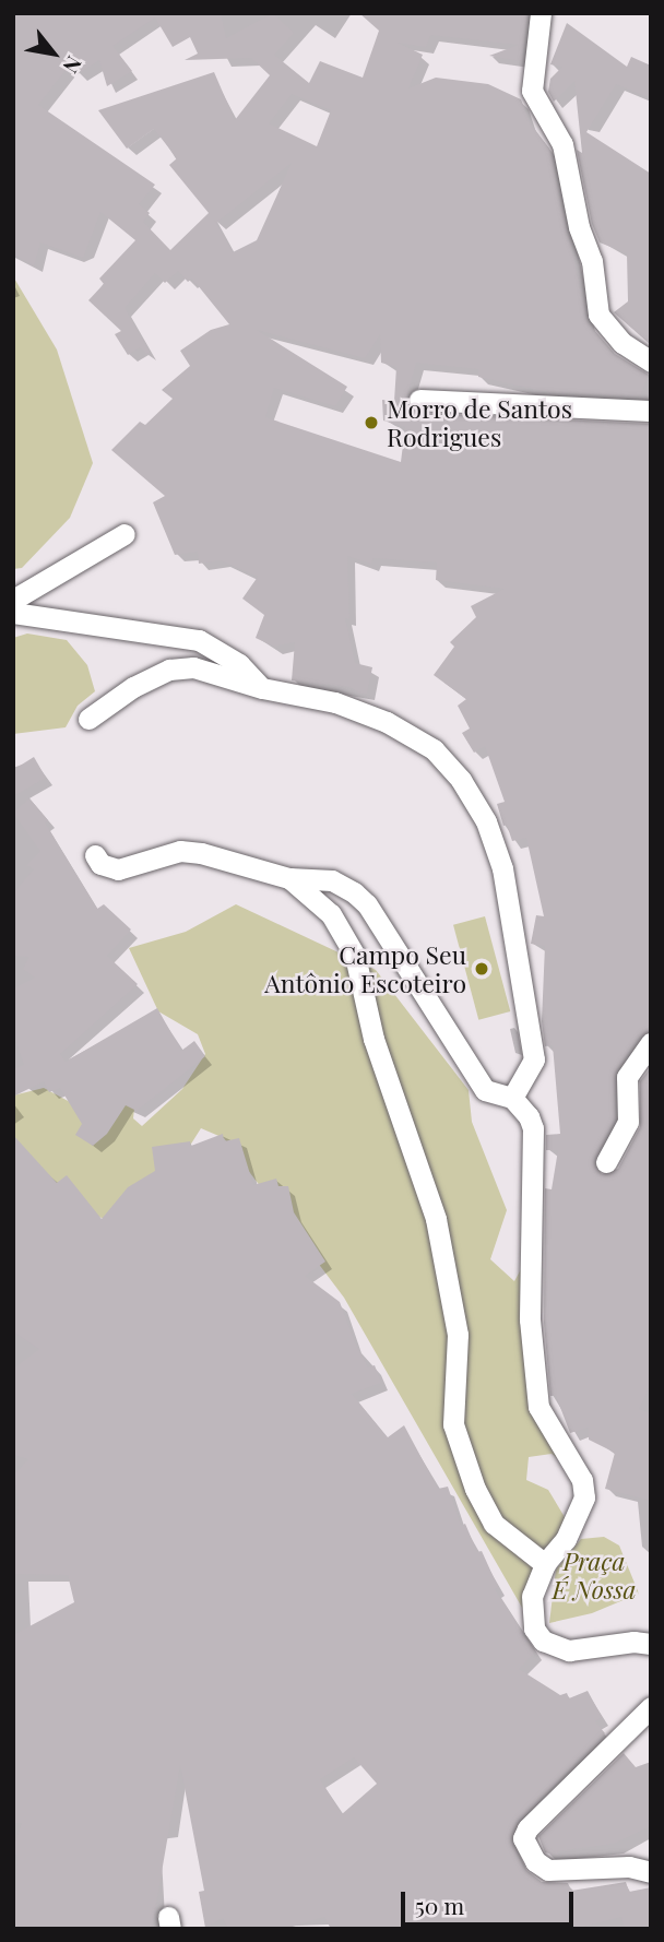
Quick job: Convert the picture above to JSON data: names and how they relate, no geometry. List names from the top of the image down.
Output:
{
  "parks": ["Praça É Nossa"],
  "places": ["Morro de Santos Rodrigues", "Campo Seu Antônio Escoteiro"],
  "scale_bar": "50 m",
  "north": "bottom right"
}
